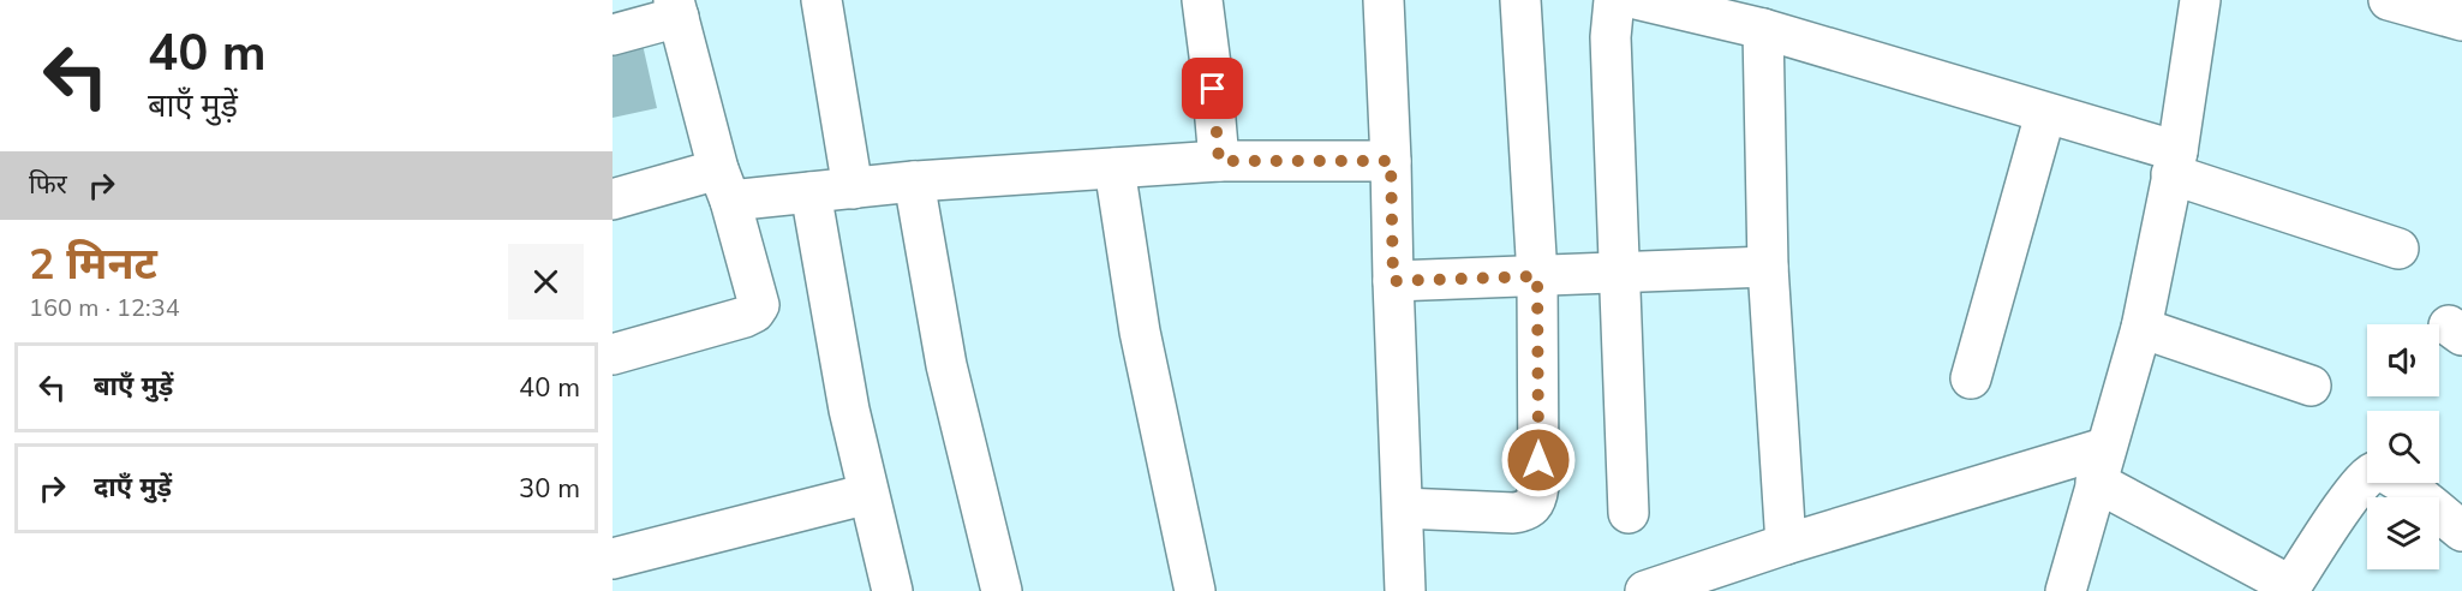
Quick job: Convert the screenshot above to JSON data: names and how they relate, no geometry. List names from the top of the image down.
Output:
{
  "page": {
    "turn": ["40 m", "बाएँ मुड़ें"],
    "then": "फिर",
    "heading": ["2 मिनट", "160 m · 12:34"],
    "list": [
      {
        "name": "बाएँ मुड़ें",
        "value": "40 m"
      },
      {
        "name": "दाएँ मुड़ें",
        "value": "30 m"
      }
    ]
  }
}
